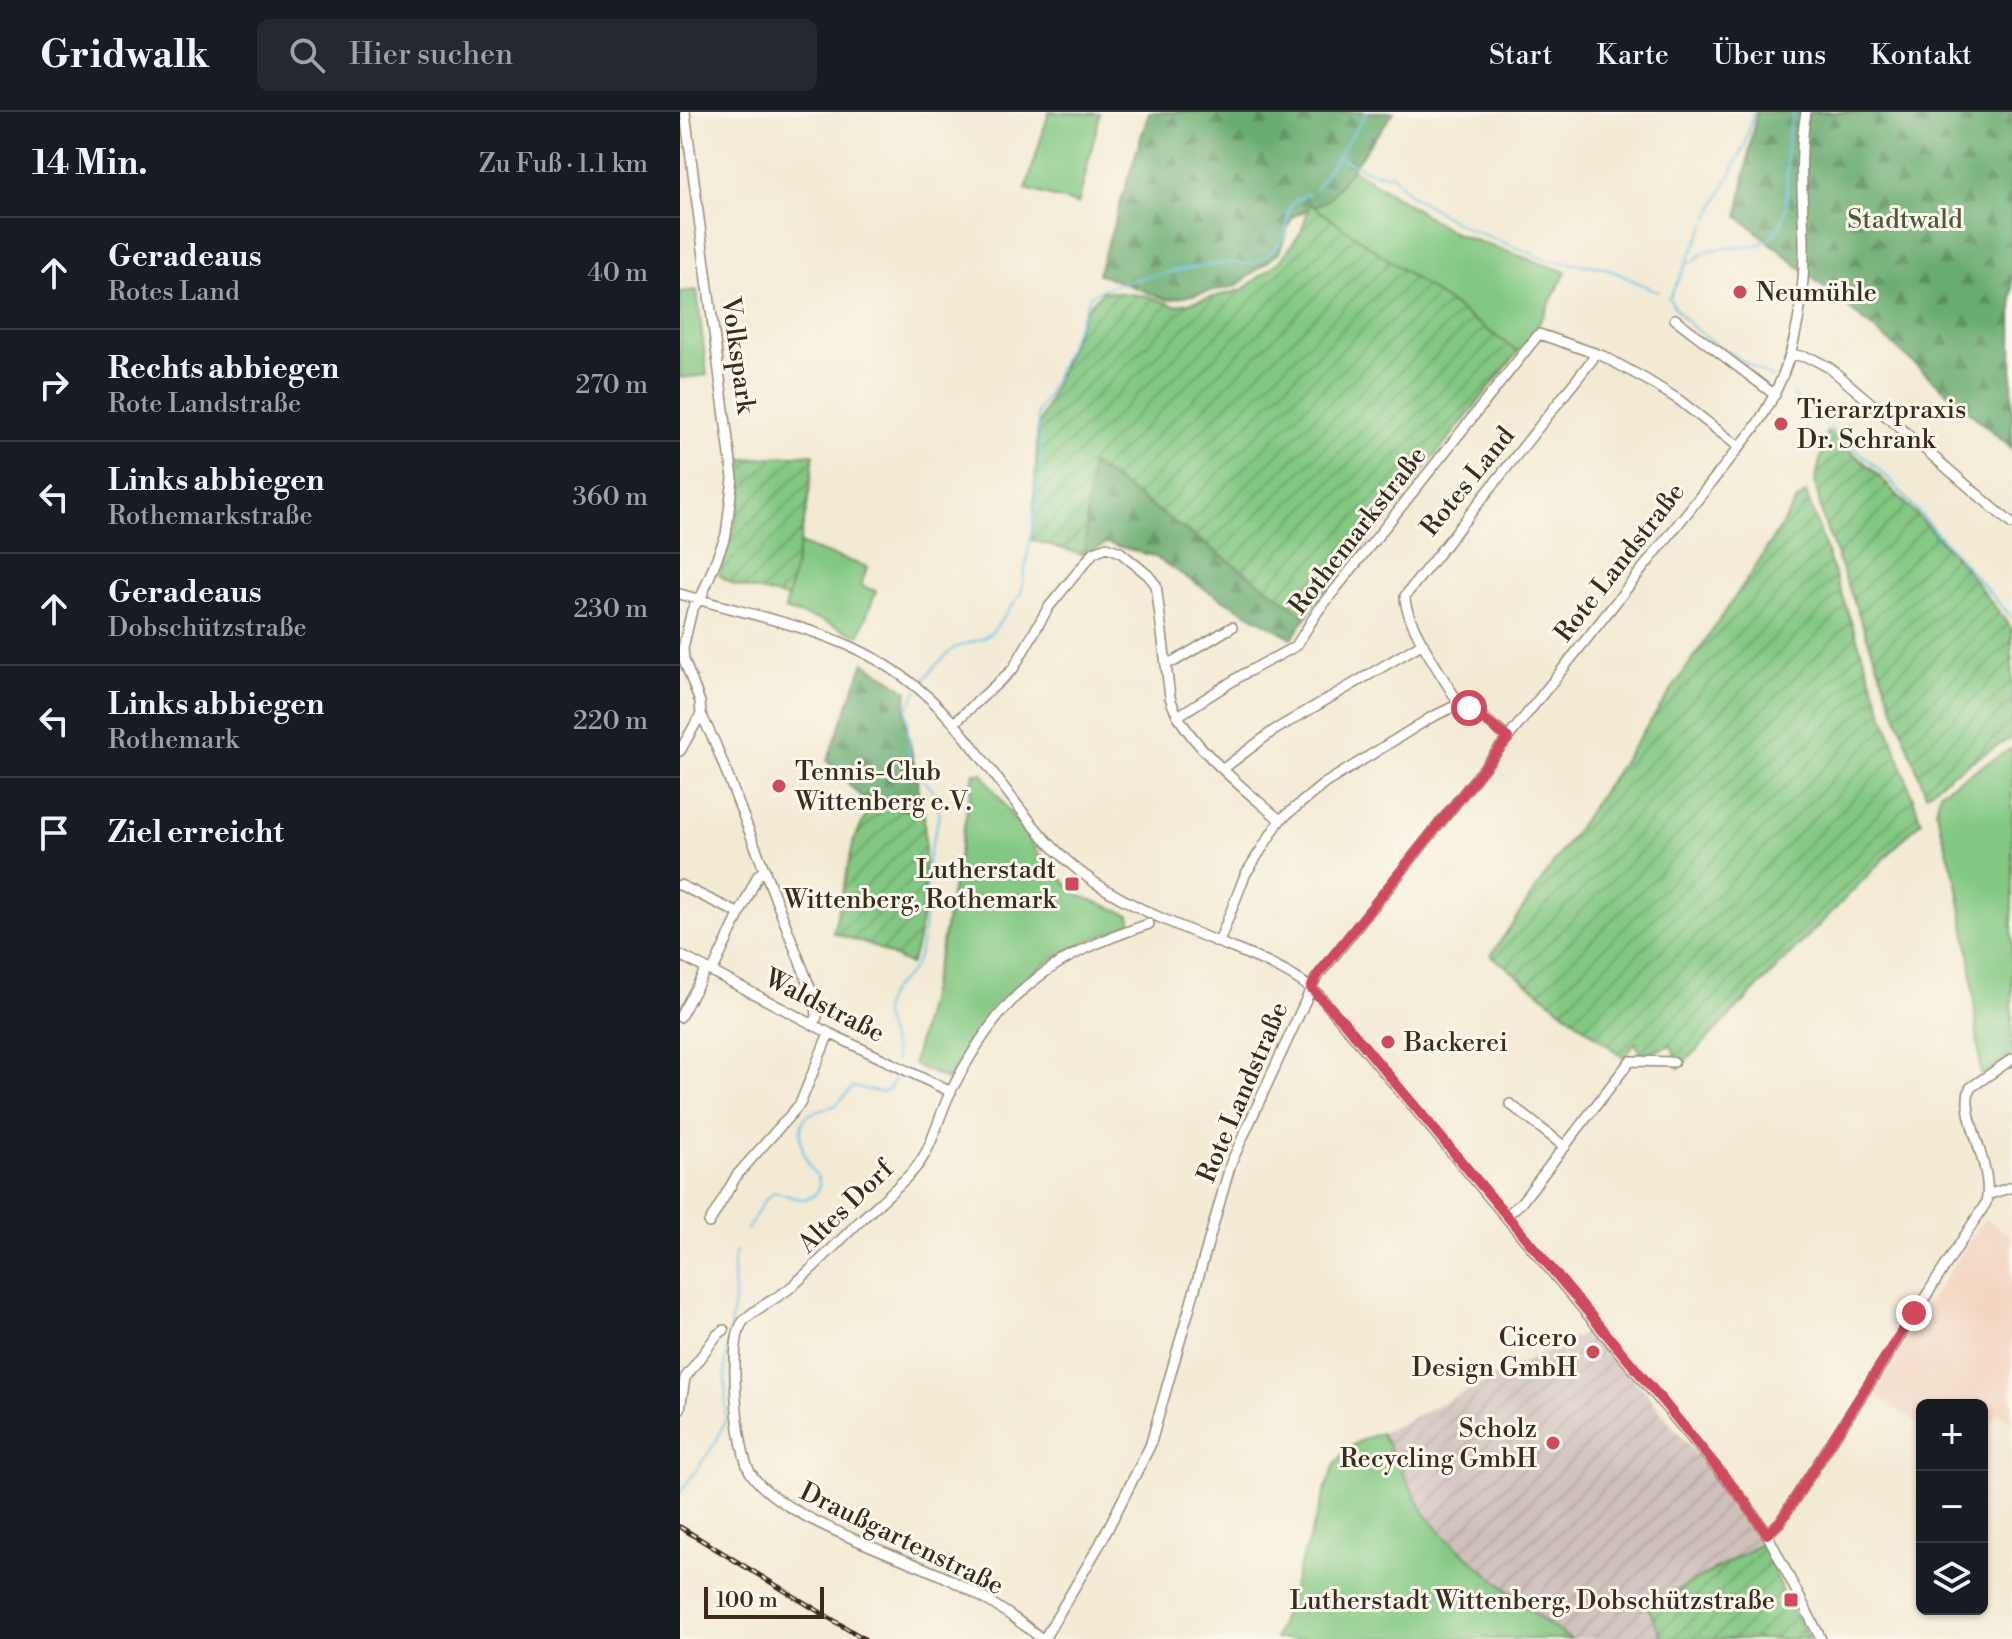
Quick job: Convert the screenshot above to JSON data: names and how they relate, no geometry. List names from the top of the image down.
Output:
{
  "streets": {
    "street": [
      "Volkspark",
      "Rotes Land",
      "Rothemarkstraße",
      "Rote Landstraße",
      "Waldstraße",
      "Altes Dorf",
      "Draußgartenstraße"
    ]
  },
  "crossings": [
    ["Volkspark", "Waldstraße"],
    ["Rotes Land", "Rothemarkstraße"],
    ["Rote Landstraße", "Draußgartenstraße"],
    ["Waldstraße", "Altes Dorf"],
    ["Altes Dorf", "Draußgartenstraße"]
  ],
  "parks": ["Stadtwald"],
  "places": {
    "other": [
      "Neumühle",
      "Tierarztpraxis Dr. Schrank",
      "Tennis-Club Wittenberg e.V.",
      "Backerei",
      "Cicero Design GmbH",
      "Scholz Recycling GmbH"
    ],
    "transit": ["Lutherstadt Wittenberg, Rothemark", "Lutherstadt Wittenberg, Dobschützstraße"]
  },
  "scale_bar": "100 m",
  "page": {
    "header": "Gridwalk",
    "search": "Hier suchen",
    "nav": [
      "Start",
      "Karte",
      "Über uns",
      "Kontakt"
    ],
    "heading": ["14 Min.", "Zu Fuß · 1.1 km"],
    "list": [
      ["Geradeaus", "Rotes Land", "40 m"],
      ["Rechts abbiegen", "Rote Landstraße", "270 m"],
      ["Links abbiegen", "Rothemarkstraße", "360 m"],
      ["Geradeaus", "Dobschützstraße", "230 m"],
      ["Links abbiegen", "Rothemark", "220 m"],
      "Ziel erreicht"
    ],
    "map_buttons": ["+", "−"],
    "scale": "100 m"
  }
}
